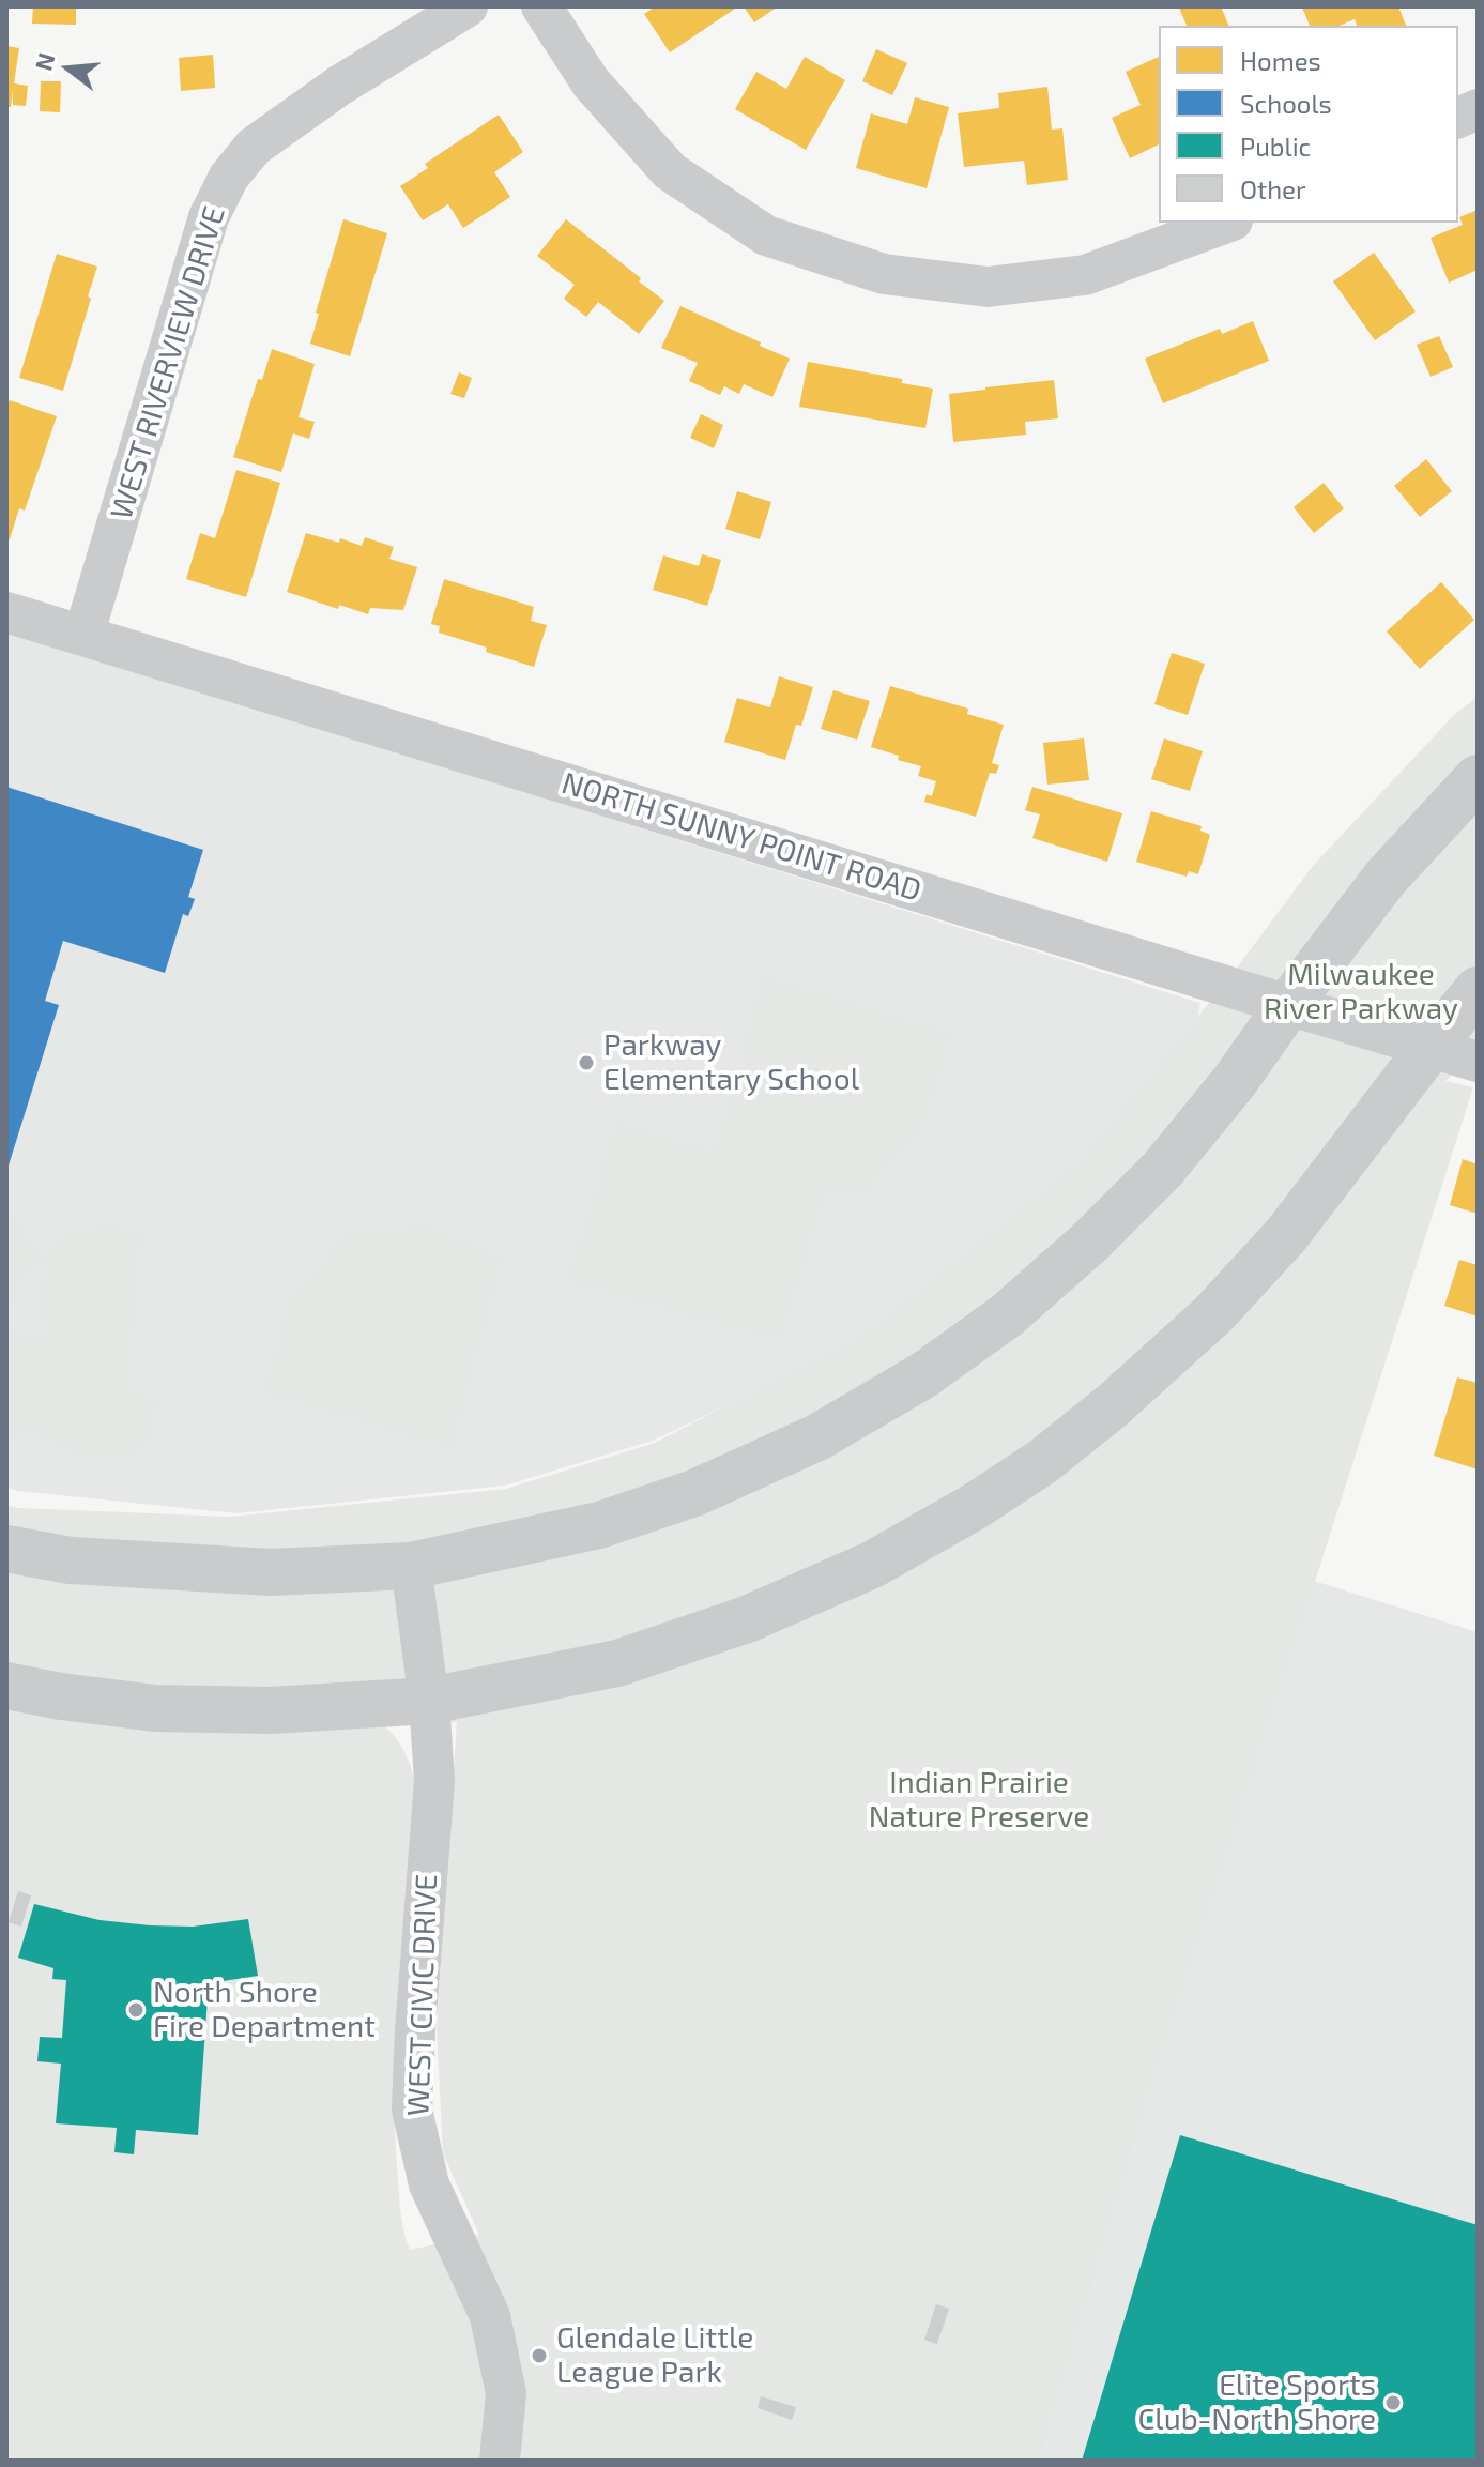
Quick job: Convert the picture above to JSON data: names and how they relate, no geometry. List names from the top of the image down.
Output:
{
  "streets": {
    "street": ["WEST RIVERVIEW DRIVE", "NORTH SUNNY POINT ROAD", "WEST CIVIC DRIVE"]
  },
  "crossings": [
    ["WEST RIVERVIEW DRIVE", "NORTH SUNNY POINT ROAD"]
  ],
  "parks": ["Milwaukee River Parkway", "Indian Prairie Nature Preserve"],
  "places": [
    "Parkway Elementary School",
    "North Shore Fire Department",
    "Glendale Little League Park",
    "Elite Sports Club-North Shore"
  ],
  "legend": [
    "Homes",
    "Schools",
    "Public",
    "Other"
  ],
  "north": "left"
}
